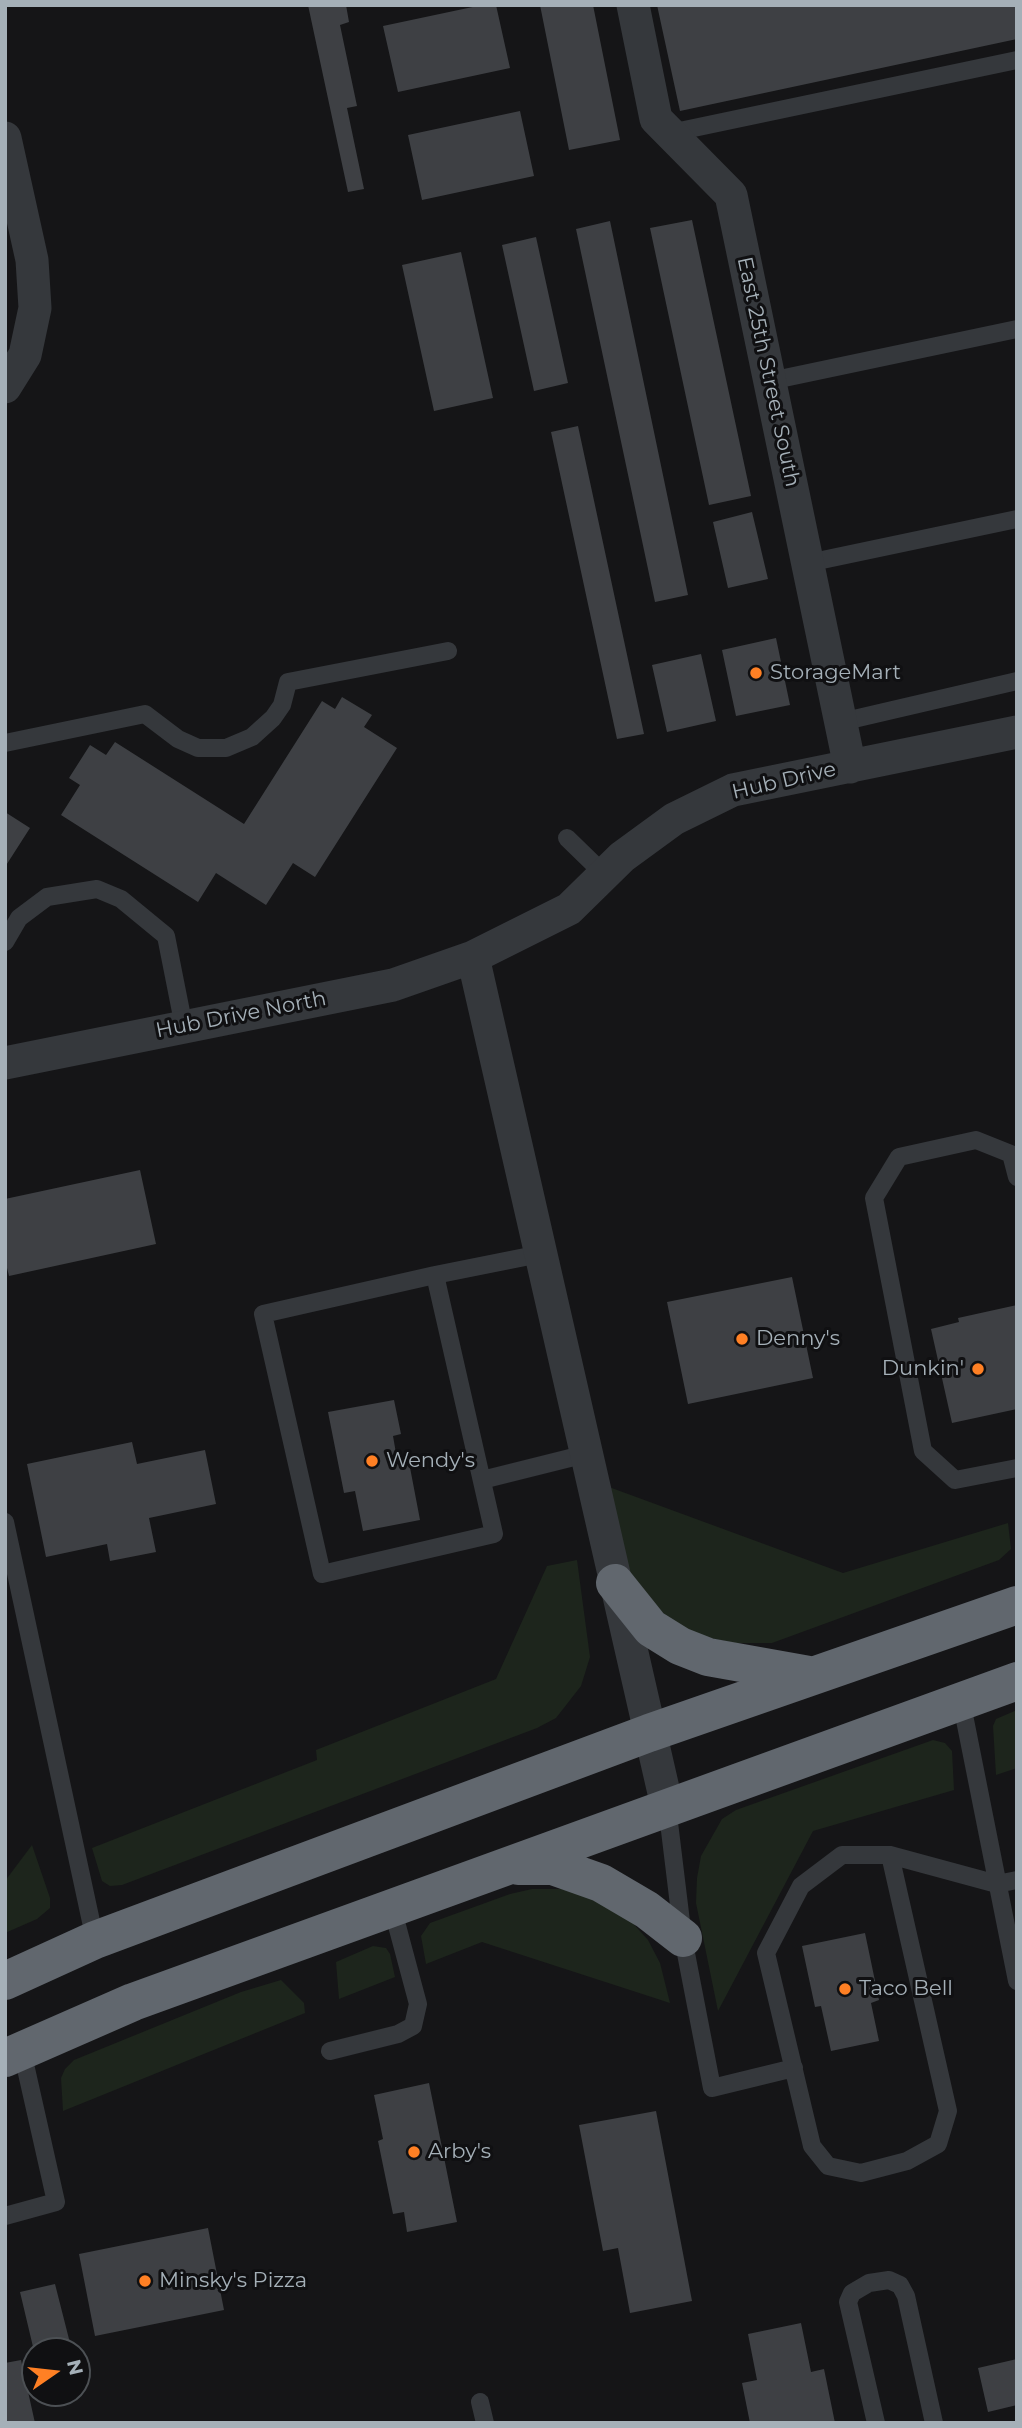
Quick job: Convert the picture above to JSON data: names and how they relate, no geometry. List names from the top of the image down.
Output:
{
  "streets": {
    "street": ["East 25th Street South", "Hub Drive", "Hub Drive North"]
  },
  "crossings": [
    ["East 25th Street South", "Hub Drive"],
    ["Hub Drive", "Hub Drive North"]
  ],
  "places": [
    "StorageMart",
    "Denny's",
    "Dunkin'",
    "Wendy's",
    "Taco Bell",
    "Arby's",
    "Minsky's Pizza"
  ],
  "north": "right"
}
